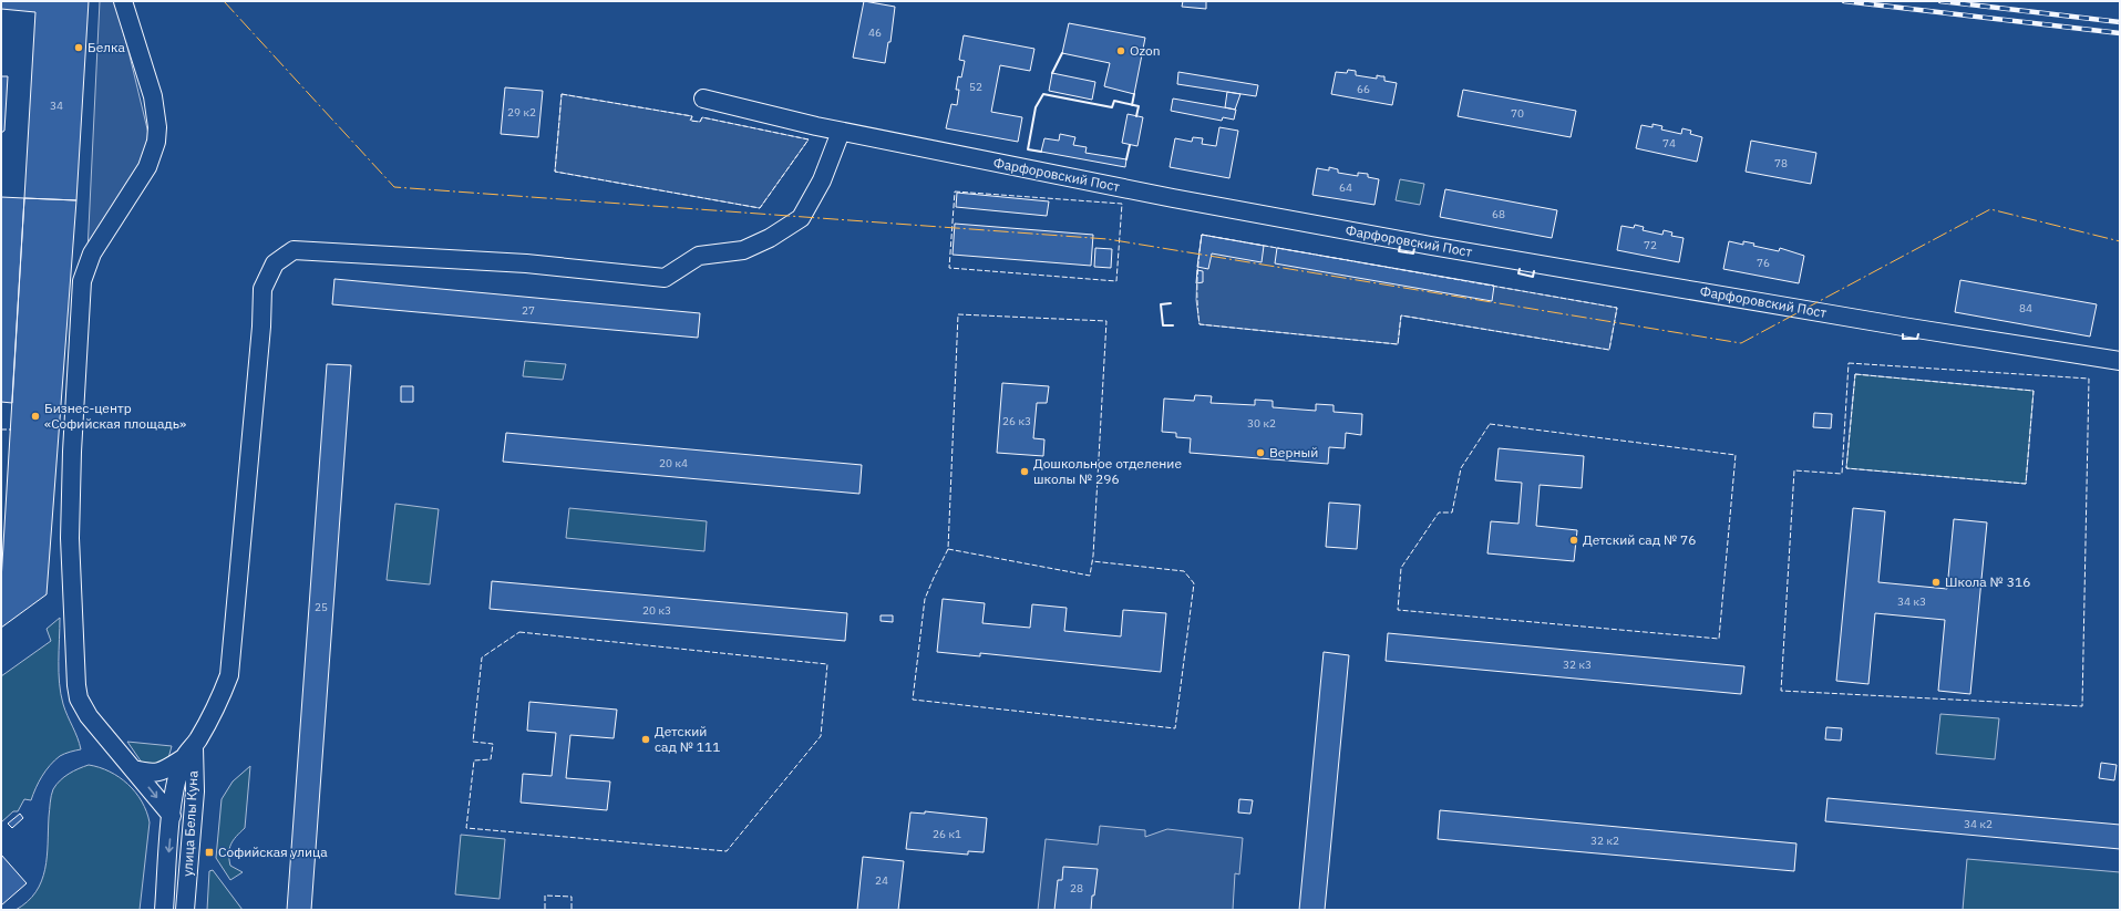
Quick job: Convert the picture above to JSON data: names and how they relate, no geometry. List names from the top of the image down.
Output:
{
  "streets": {
    "street": ["Фарфоровский Пост", "улица Белы Куна"]
  },
  "places": {
    "other": [
      "Белка",
      "Ozon",
      "Бизнес-центр «Софийская площадь»",
      "Верный",
      "Дошкольное отделение школы № 296",
      "Детский сад № 76",
      "Школа № 316",
      "Детский сад № 111"
    ],
    "transit": ["Софийская улица"]
  },
  "house_numbers": [
    "46",
    "52",
    "66",
    "34",
    "29 к2",
    "70",
    "74",
    "78",
    "64",
    "68",
    "72",
    "76",
    "84",
    "27",
    "26 к3",
    "30 к2",
    "20 к4",
    "34 к3",
    "25",
    "20 к3",
    "32 к3",
    "34 к2",
    "26 к1",
    "32 к2",
    "24",
    "28"
  ]
}
